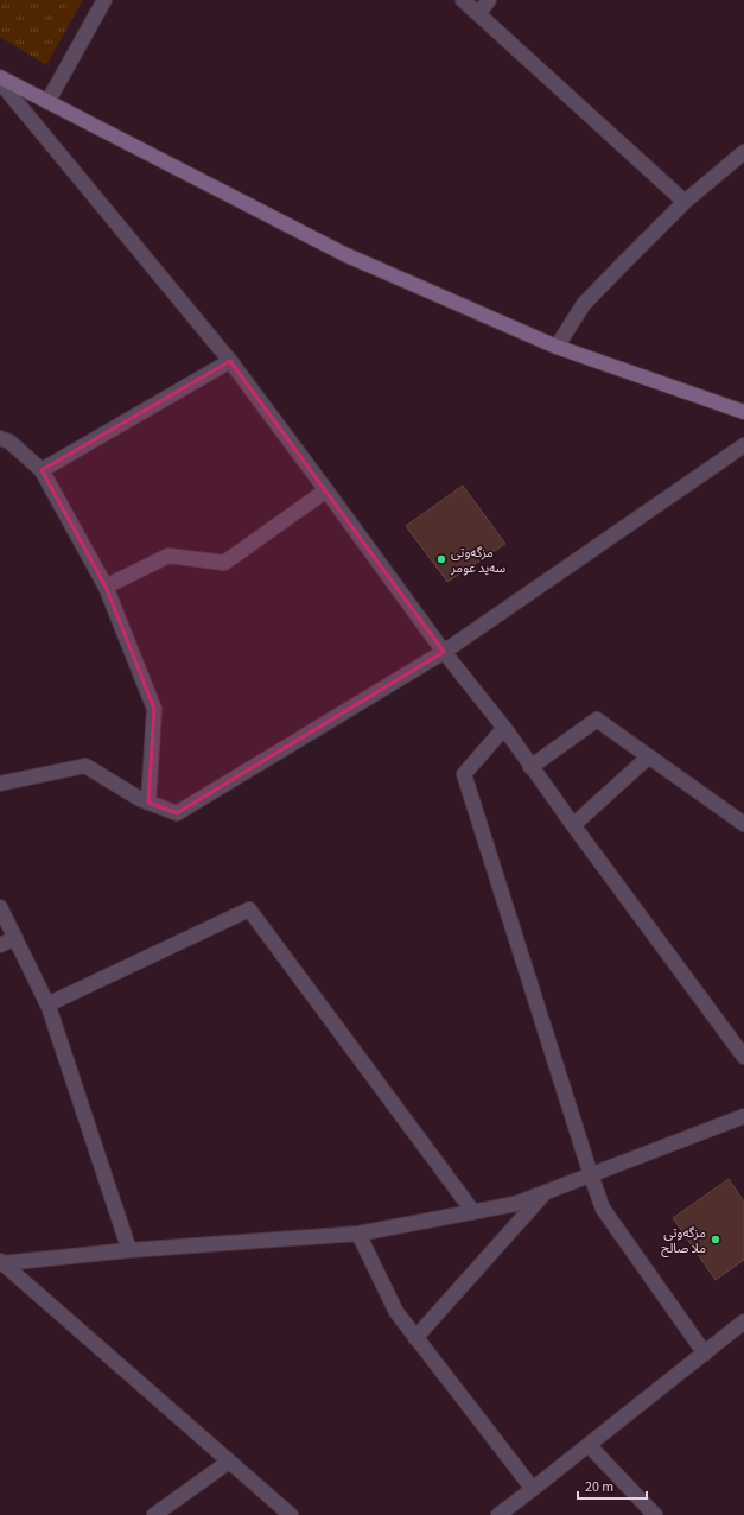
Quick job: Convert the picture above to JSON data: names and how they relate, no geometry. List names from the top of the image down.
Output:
{
  "places": ["مزگەوتی سەید عومر", "مزگه‌وتی ملا صالح"],
  "scale_bar": "20 m"
}
